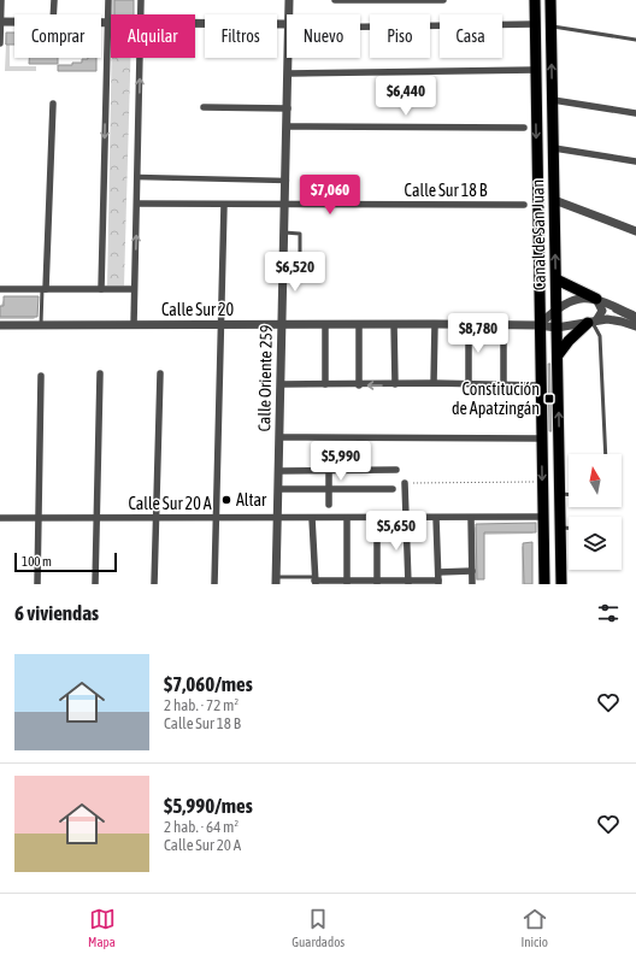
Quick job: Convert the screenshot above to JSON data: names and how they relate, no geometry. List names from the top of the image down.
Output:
{
  "streets": {
    "main road": ["Canal de San Juan"],
    "street": [
      "Calle Sur 18 B",
      "Calle Sur 20",
      "Calle Oriente 259",
      "Calle Sur 20 A"
    ]
  },
  "crossings": [
    ["Calle Sur 18 B", "Calle Oriente 259"],
    ["Canal de San Juan", "Calle Sur 20"],
    ["Canal de San Juan", "Calle Sur 20 A"],
    ["Calle Sur 20", "Calle Oriente 259"],
    ["Calle Oriente 259", "Calle Sur 20 A"]
  ],
  "places": {
    "transit": ["Constitución de Apatzingán"],
    "other": ["Altar"]
  },
  "scale_bar": "100 m",
  "north": "top",
  "page": {
    "chip": [
      "Comprar",
      "Alquilar",
      "Filtros",
      "Nuevo",
      "Piso",
      "Casa"
    ],
    "price": [
      "$6,440",
      "$7,060",
      "$6,520",
      "$8,780",
      "$5,990",
      "$5,650"
    ],
    "scale": "100 m",
    "heading": "6 viviendas",
    "list": [
      {
        "name": "$7,060/mes",
        "note": "2 hab. · 72 m² · Calle Sur 18 B"
      },
      {
        "name": "$5,990/mes",
        "note": "2 hab. · 64 m² · Calle Sur 20 A"
      }
    ],
    "tabs": ["Mapa", "Guardados", "Inicio"]
  }
}
